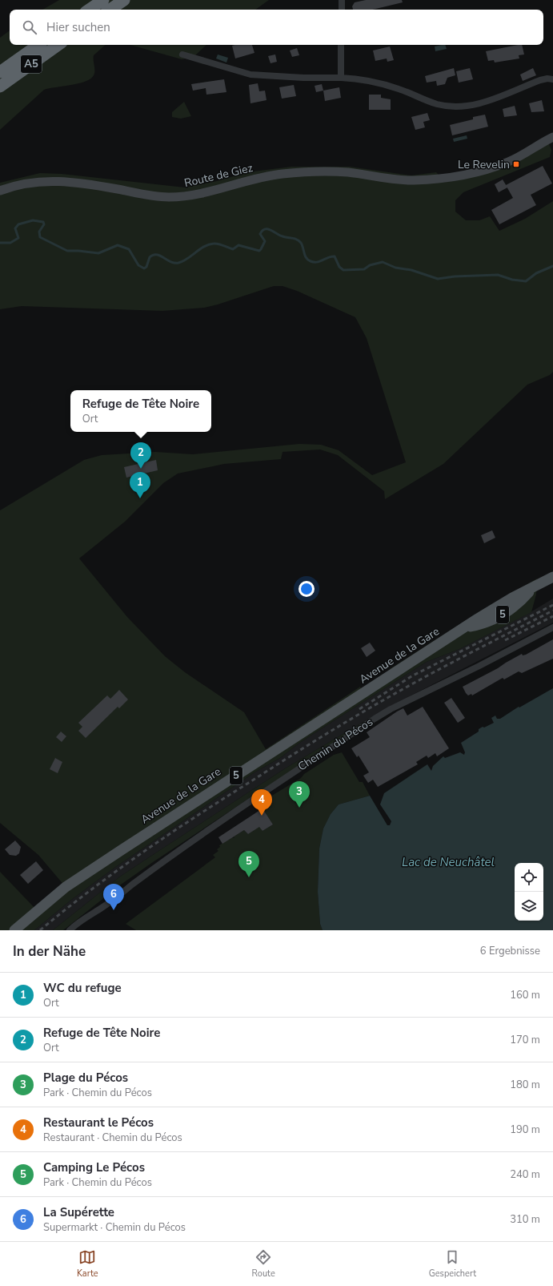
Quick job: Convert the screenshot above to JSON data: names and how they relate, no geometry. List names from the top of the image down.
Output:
{
  "streets": {
    "highway": ["A5"],
    "main road": ["5", "Avenue de la Gare"],
    "street": ["Route de Giez", "Chemin du Pécos"]
  },
  "water": ["Lac de Neuchâtel"],
  "places": {
    "transit": ["Le Revelin"]
  },
  "page": {
    "search": "Hier suchen",
    "popup": ["Refuge de Tête Noire", "Ort"],
    "pins": [
      "2",
      "1",
      "3",
      "4",
      "5",
      "6"
    ],
    "heading": ["In der Nähe", "6 Ergebnisse"],
    "list": [
      {
        "mark": "1",
        "name": "WC du refuge",
        "note": "Ort",
        "value": "160 m"
      },
      {
        "mark": "2",
        "name": "Refuge de Tête Noire",
        "note": "Ort",
        "value": "170 m"
      },
      {
        "mark": "3",
        "name": "Plage du Pécos",
        "note": "Park · Chemin du Pécos",
        "value": "180 m"
      },
      {
        "mark": "4",
        "name": "Restaurant le Pécos",
        "note": "Restaurant · Chemin du Pécos",
        "value": "190 m"
      },
      {
        "mark": "5",
        "name": "Camping Le Pécos",
        "note": "Park · Chemin du Pécos",
        "value": "240 m"
      },
      {
        "mark": "6",
        "name": "La Supérette",
        "note": "Supermarkt · Chemin du Pécos",
        "value": "310 m"
      }
    ],
    "nav": ["Karte", "Route", "Gespeichert"]
  }
}
